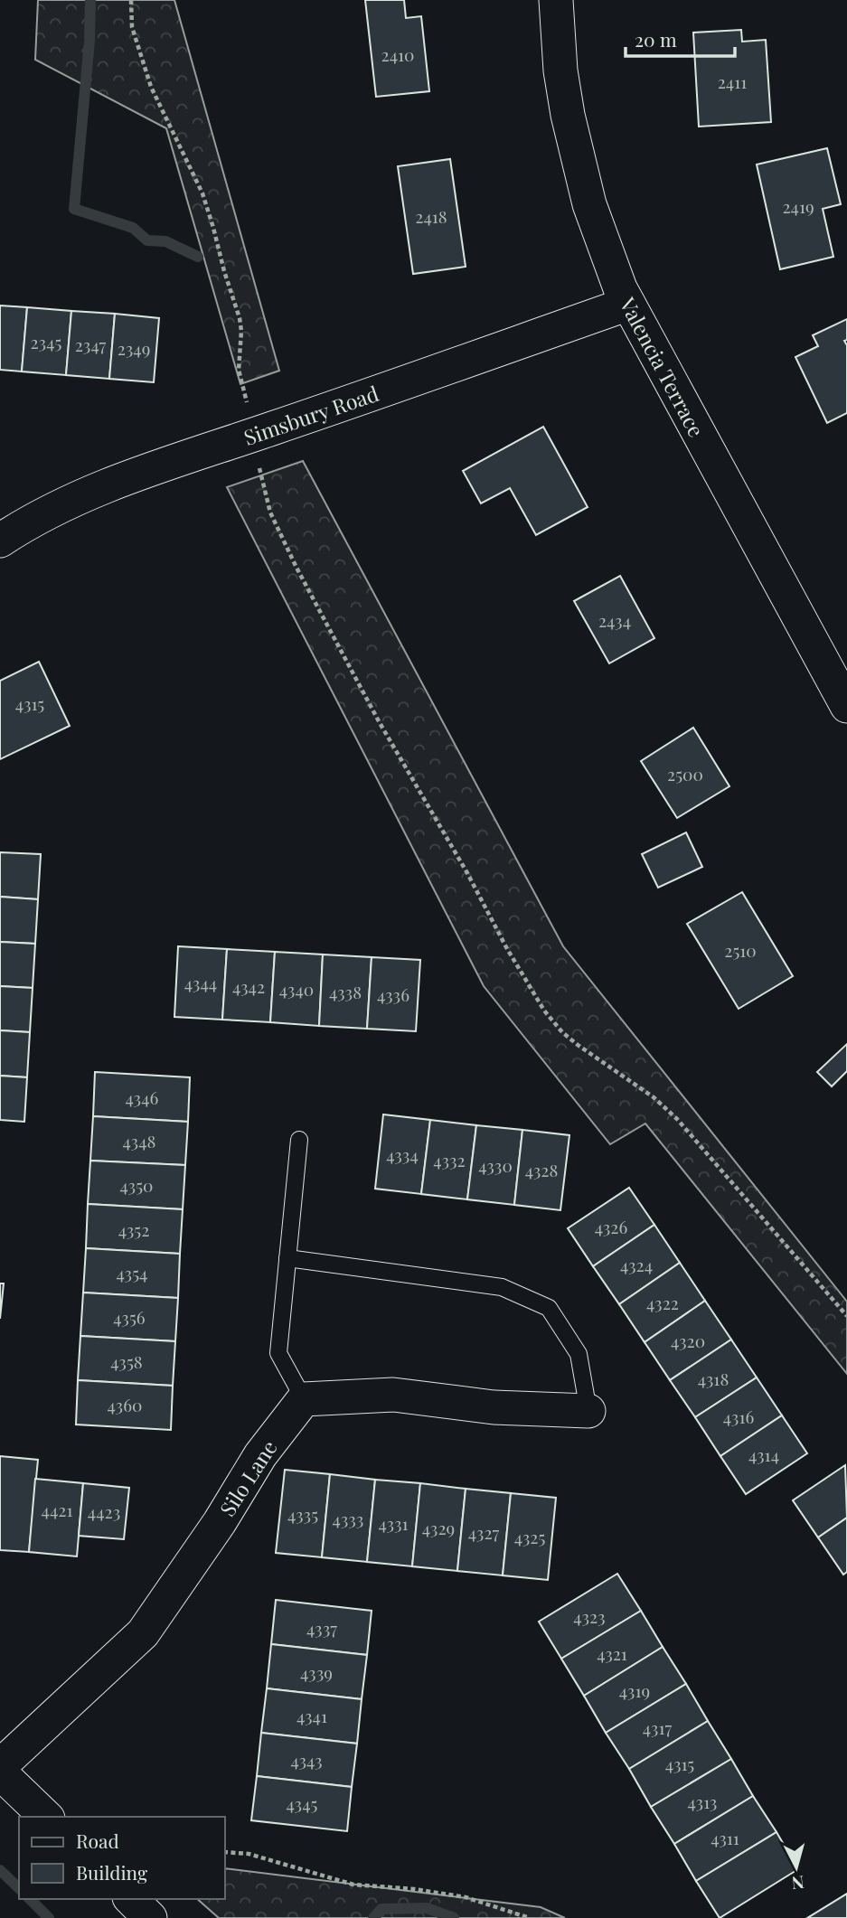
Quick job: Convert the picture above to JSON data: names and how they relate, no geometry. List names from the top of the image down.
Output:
{
  "streets": {
    "street": ["Valencia Terrace", "Simsbury Road", "Silo Lane"]
  },
  "crossings": [
    ["Valencia Terrace", "Simsbury Road"]
  ],
  "house_numbers": [
    "2410",
    "2411",
    "2419",
    "2418",
    "2345",
    "2347",
    "2349",
    "2434",
    "4315",
    "2500",
    "2510",
    "4344",
    "4342",
    "4340",
    "4338",
    "4336",
    "4346",
    "4348",
    "4334",
    "4332",
    "4330",
    "4328",
    "4350",
    "4326",
    "4352",
    "4324",
    "4354",
    "4322",
    "4356",
    "4320",
    "4358",
    "4318",
    "4360",
    "4316",
    "4314",
    "4421",
    "4423",
    "4335",
    "4333",
    "4331",
    "4329",
    "4327",
    "4325",
    "4323",
    "4337",
    "4321",
    "4339",
    "4319",
    "4341",
    "4317",
    "4343",
    "4315",
    "4313",
    "4345",
    "4311"
  ],
  "legend": ["Road", "Building"],
  "scale_bar": "20 m",
  "north": "bottom"
}
